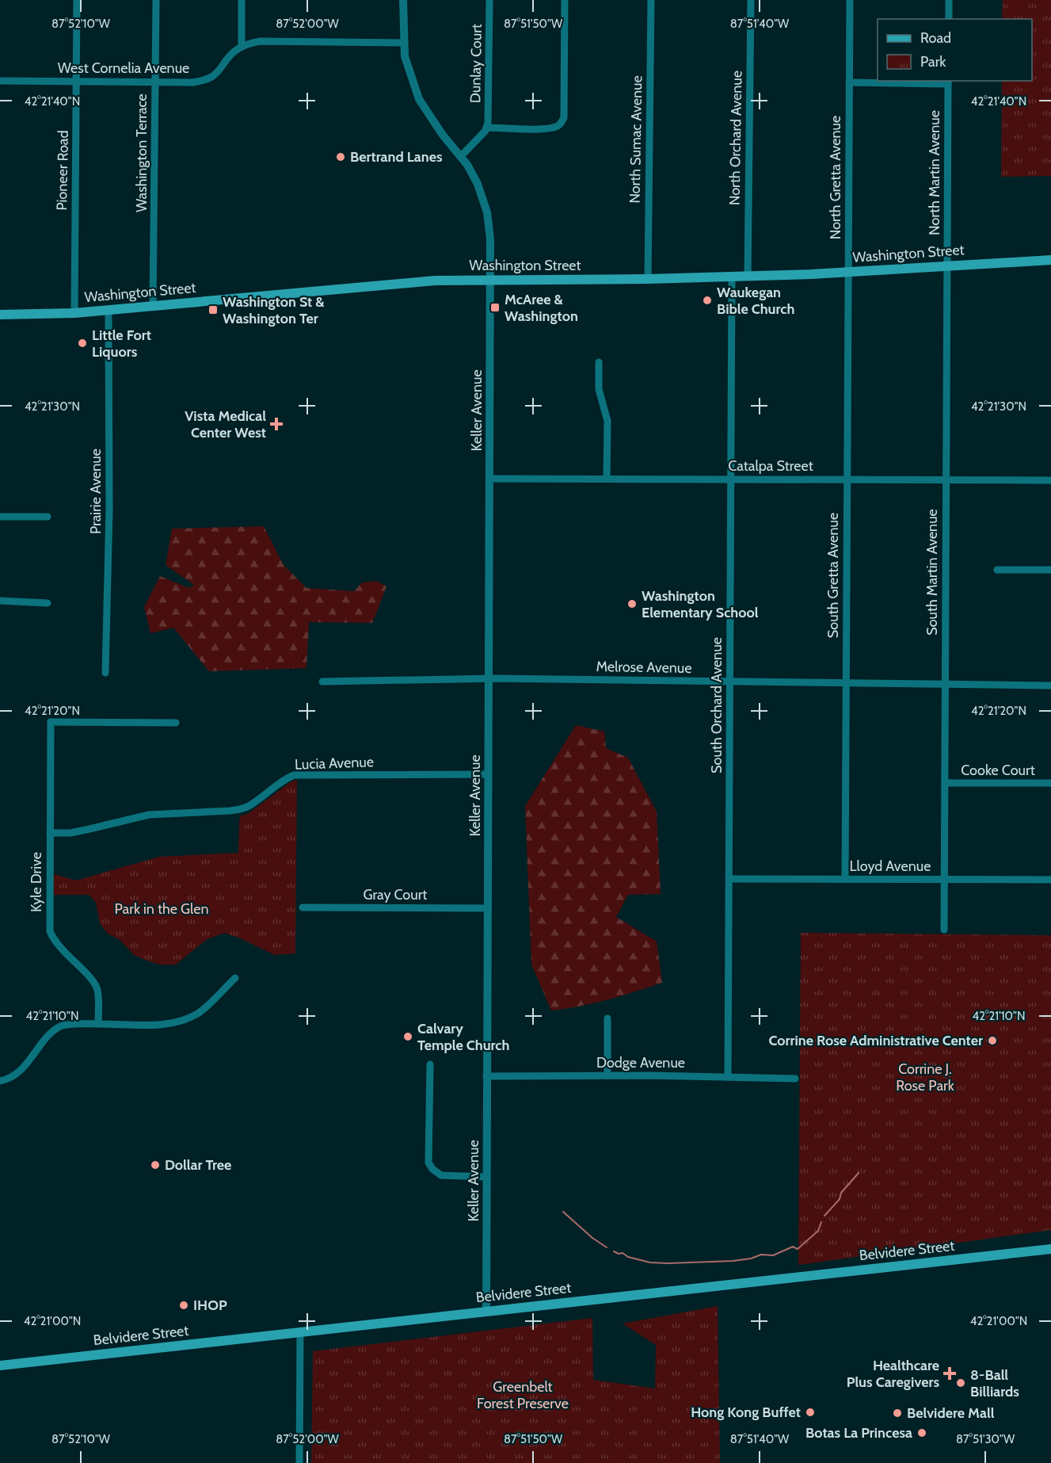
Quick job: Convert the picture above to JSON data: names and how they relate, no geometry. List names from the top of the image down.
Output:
{
  "streets": {
    "main road": ["Washington Street", "Belvidere Street"],
    "street": [
      "Dunlay Court",
      "West Cornelia Avenue",
      "North Orchard Avenue",
      "North Sumac Avenue",
      "Washington Terrace",
      "Pioneer Road",
      "North Martin Avenue",
      "North Gretta Avenue",
      "Keller Avenue",
      "Catalpa Street",
      "Prairie Avenue",
      "South Martin Avenue",
      "South Gretta Avenue",
      "Melrose Avenue",
      "South Orchard Avenue",
      "Lucia Avenue",
      "Cooke Court",
      "Lloyd Avenue",
      "Kyle Drive",
      "Gray Court",
      "Dodge Avenue"
    ]
  },
  "crossings": [
    ["West Cornelia Avenue", "Washington Terrace"],
    ["West Cornelia Avenue", "Pioneer Road"],
    ["West Cornelia Avenue", "Keller Avenue"],
    ["North Orchard Avenue", "Washington Street"],
    ["North Sumac Avenue", "Washington Street"],
    ["Washington Terrace", "Washington Street"],
    ["Pioneer Road", "Washington Street"],
    ["North Martin Avenue", "Washington Street"],
    ["North Martin Avenue", "South Martin Avenue"],
    ["North Gretta Avenue", "Washington Street"],
    ["North Gretta Avenue", "South Gretta Avenue"],
    ["Washington Street", "Keller Avenue"],
    ["Washington Street", "Prairie Avenue"],
    ["Washington Street", "South Martin Avenue"],
    ["Washington Street", "South Gretta Avenue"],
    ["Washington Street", "South Orchard Avenue"],
    ["Keller Avenue", "Catalpa Street"],
    ["Keller Avenue", "Melrose Avenue"],
    ["Keller Avenue", "Lucia Avenue"],
    ["Keller Avenue", "Gray Court"],
    ["Keller Avenue", "Dodge Avenue"],
    ["Keller Avenue", "Belvidere Street"],
    ["Catalpa Street", "South Martin Avenue"],
    ["Catalpa Street", "South Gretta Avenue"],
    ["Catalpa Street", "South Orchard Avenue"],
    ["South Martin Avenue", "Melrose Avenue"],
    ["South Martin Avenue", "Cooke Court"],
    ["South Martin Avenue", "Lloyd Avenue"],
    ["South Gretta Avenue", "Melrose Avenue"],
    ["South Gretta Avenue", "Lloyd Avenue"],
    ["Melrose Avenue", "South Orchard Avenue"],
    ["South Orchard Avenue", "Lloyd Avenue"],
    ["South Orchard Avenue", "Dodge Avenue"],
    ["Lucia Avenue", "Kyle Drive"]
  ],
  "parks": ["Park in the Glen", "Corrine J. Rose Park", "Greenbelt Forest Preserve"],
  "places": {
    "other": [
      "Bertrand Lanes",
      "Waukegan Bible Church",
      "Little Fort Liquors",
      "Washington Elementary School",
      "Calvary Temple Church",
      "Corrine Rose Administrative Center",
      "Dollar Tree",
      "IHOP",
      "8-Ball Billiards",
      "Hong Kong Buffet",
      "Belvidere Mall",
      "Botas La Princesa"
    ],
    "transit": ["McAree & Washington", "Washington St & Washington Ter"],
    "health": ["Vista Medical Center West", "Healthcare Plus Caregivers"]
  },
  "legend": ["Road", "Park"],
  "coordinates": [
    "87°52'10\"W",
    "87°52'00\"W",
    "87°51'50\"W",
    "87°51'40\"W",
    "42°21'40\"N",
    "42°21'30\"N",
    "42°21'20\"N",
    "42°21'10\"N",
    "42°21'00\"N",
    "87°51'30\"W"
  ]
}
